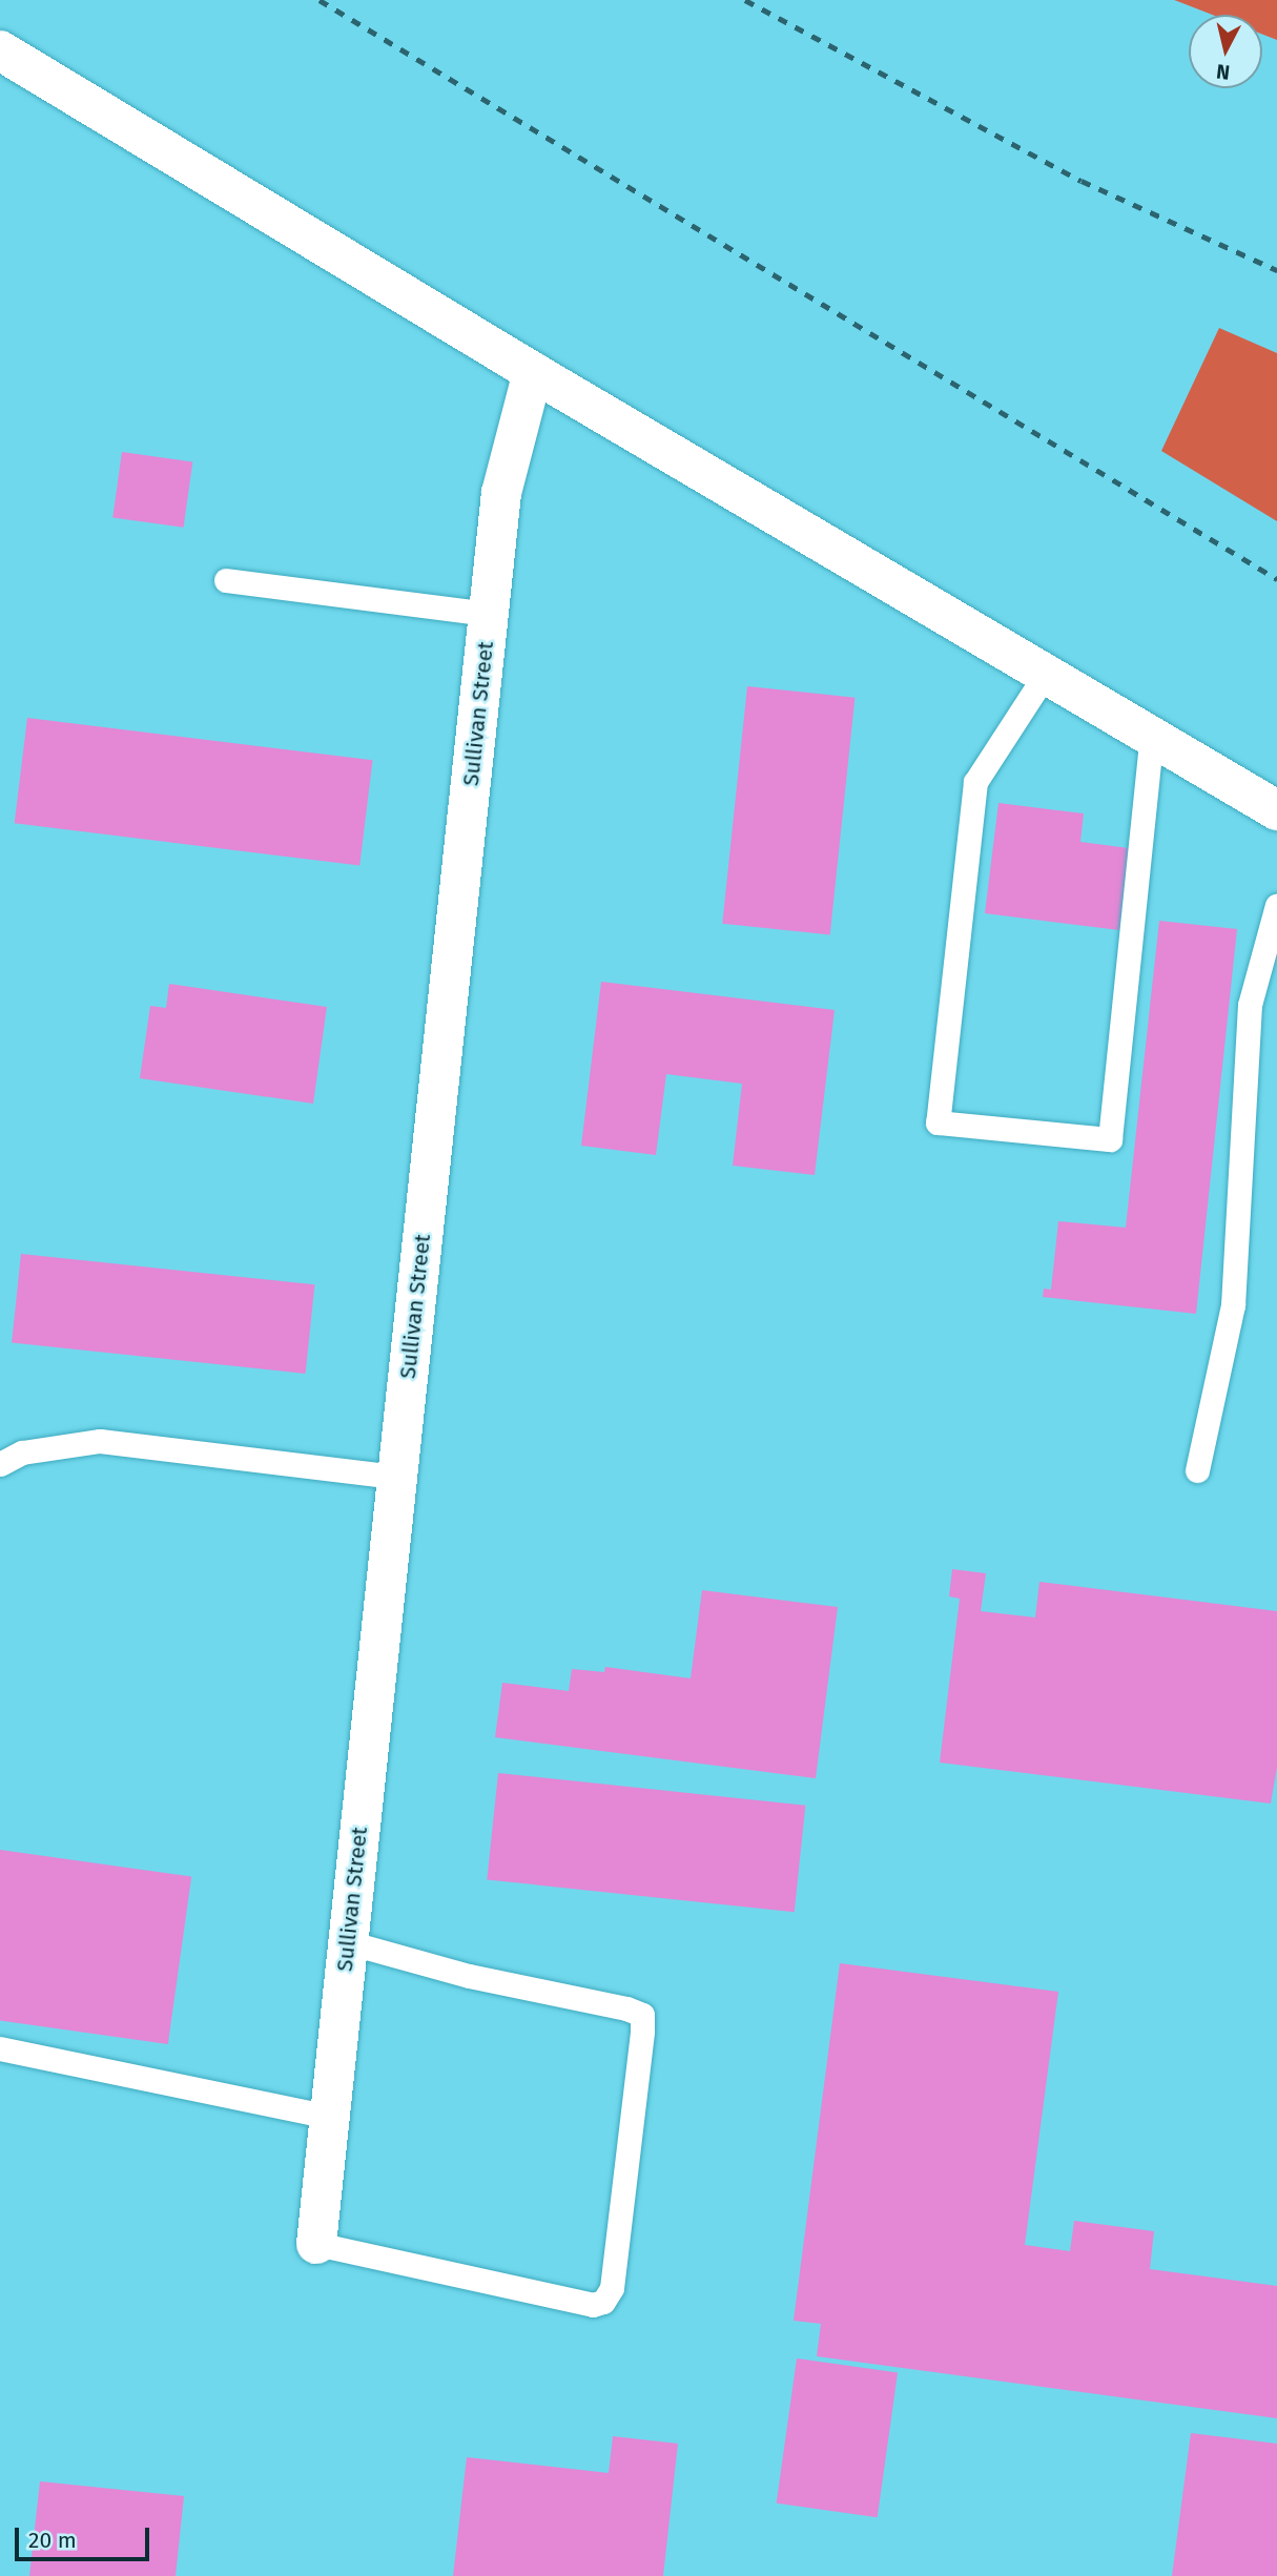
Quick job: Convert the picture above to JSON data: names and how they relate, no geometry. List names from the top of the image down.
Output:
{
  "streets": {
    "street": ["Sullivan Street"]
  },
  "scale_bar": "20 m",
  "north": "bottom"
}
